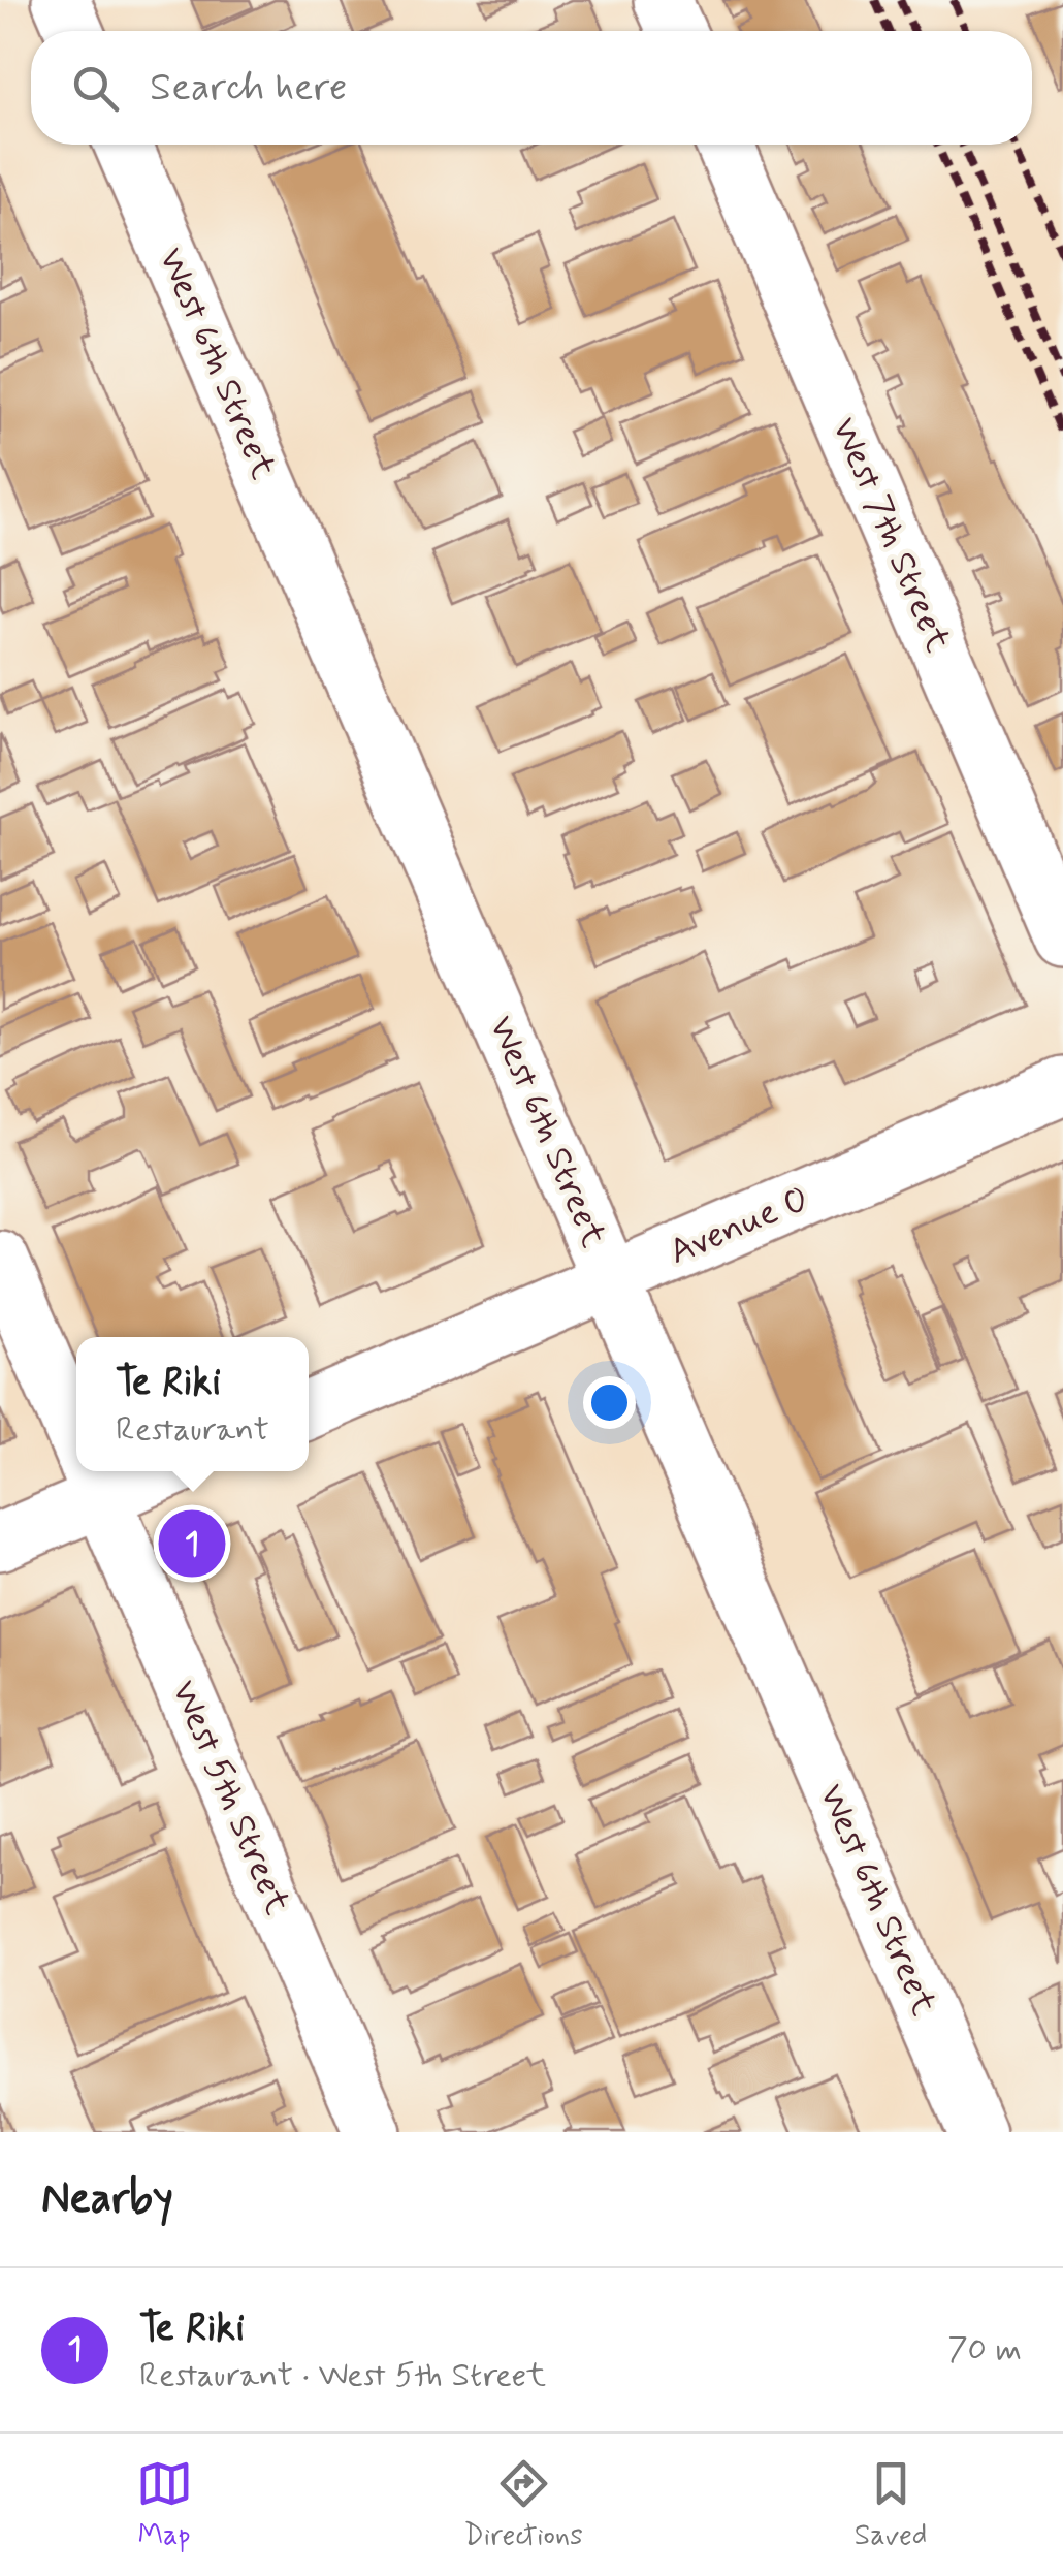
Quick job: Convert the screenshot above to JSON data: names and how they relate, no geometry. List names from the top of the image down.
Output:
{
  "streets": {
    "street": [
      "West 6th Street",
      "West 7th Street",
      "Avenue O",
      "West 5th Street"
    ]
  },
  "crossings": [
    ["West 6th Street", "Avenue O"]
  ],
  "page": {
    "search": "Search here",
    "popup": ["Te Riki", "Restaurant"],
    "pins": "1",
    "heading": "Nearby",
    "list": [
      {
        "mark": "1",
        "name": "Te Riki",
        "note": "Restaurant · West 5th Street",
        "value": "70 m"
      }
    ],
    "nav": ["Map", "Directions", "Saved"]
  }
}
